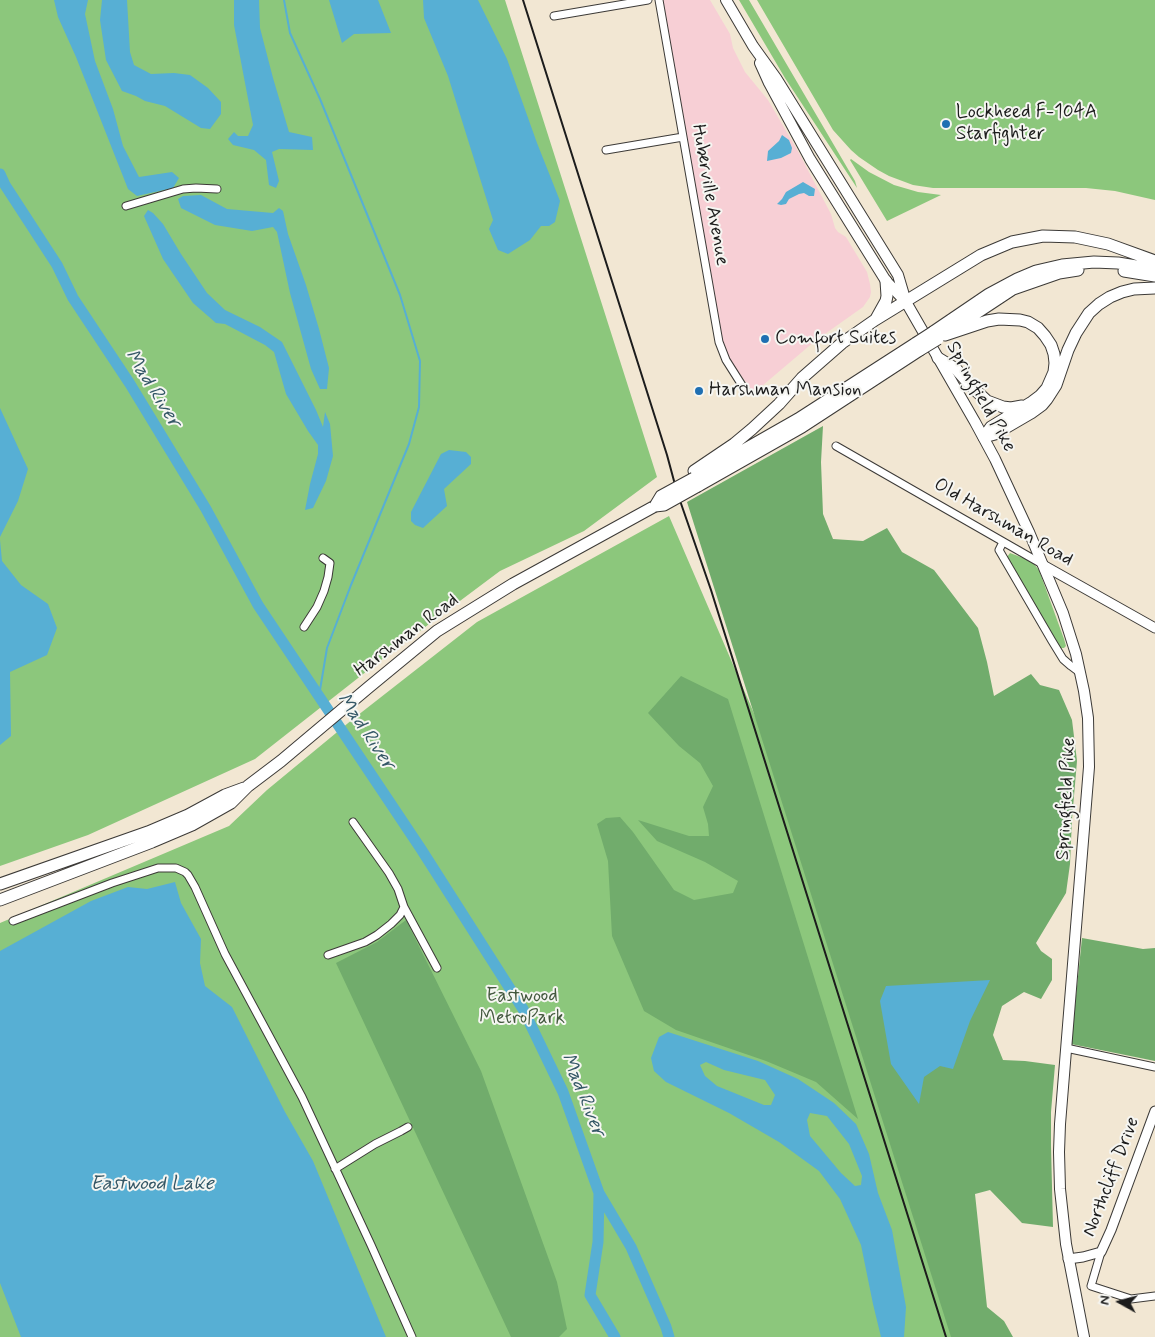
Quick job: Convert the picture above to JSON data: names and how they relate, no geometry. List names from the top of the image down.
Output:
{
  "streets": {
    "main road": ["Springfield Pike", "Harshman Road"],
    "street": ["Huberville Avenue", "Old Harshman Road", "Northcliff Drive"]
  },
  "crossings": [
    ["Springfield Pike", "Old Harshman Road"],
    ["Springfield Pike", "Northcliff Drive"]
  ],
  "water": ["Mad River", "Eastwood Lake"],
  "parks": ["Eastwood MetroPark"],
  "places": ["Lockheed F-104A Starfighter", "Comfort Suites", "Harshman Mansion"],
  "north": "left"
}
